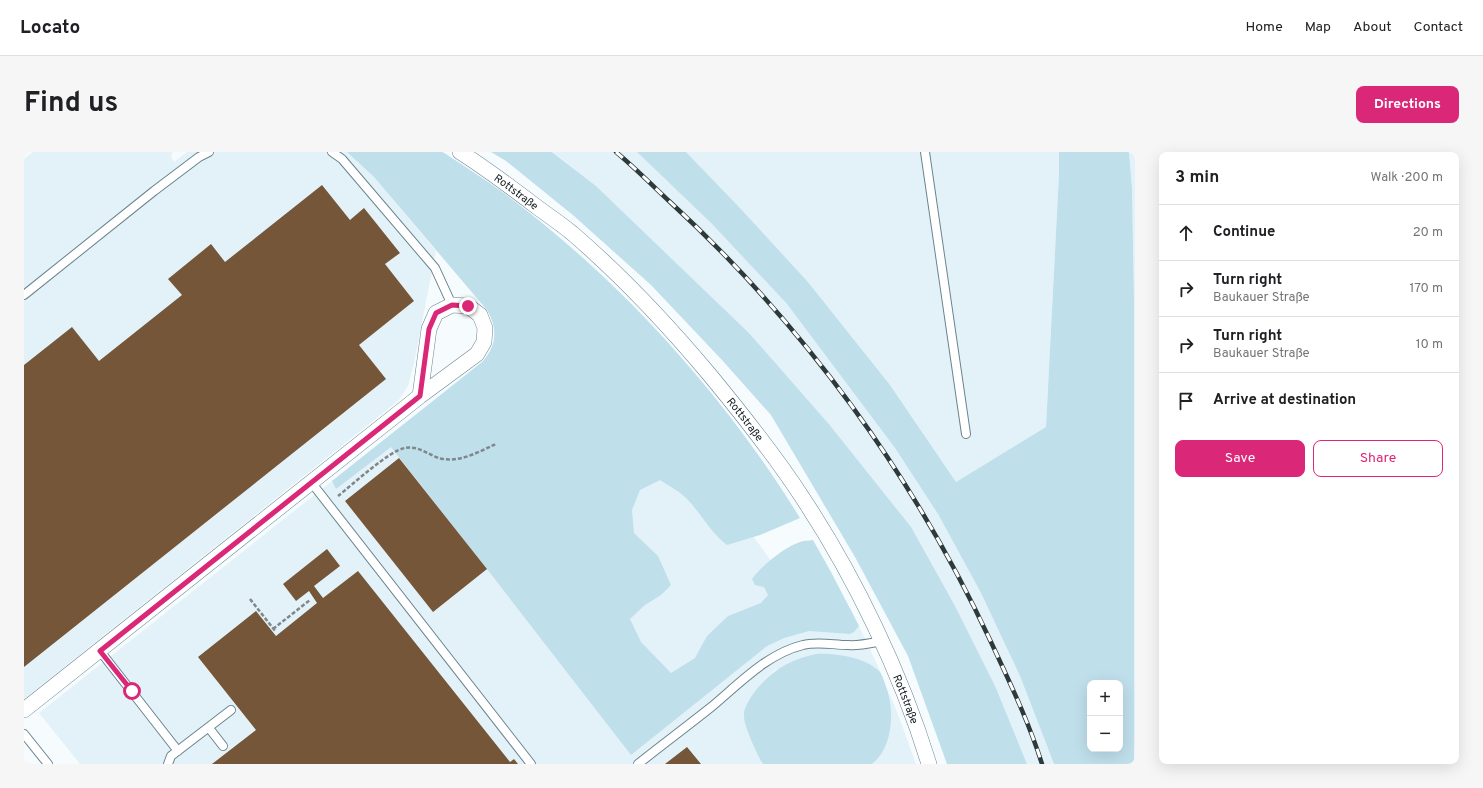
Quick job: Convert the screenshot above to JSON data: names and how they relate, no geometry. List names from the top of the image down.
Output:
{
  "streets": {
    "street": ["Rottstraße"]
  },
  "page": {
    "header": "Locato",
    "nav": [
      "Home",
      "Map",
      "About",
      "Contact"
    ],
    "title": "Find us",
    "buttons": [
      "Directions",
      ["Save", "Share"]
    ],
    "heading": ["3 min", "Walk · 200 m"],
    "list": [
      ["Continue", "20 m"],
      ["Turn right", "Baukauer Straße", "170 m"],
      ["Turn right", "Baukauer Straße", "10 m"],
      "Arrive at destination"
    ],
    "map_buttons": ["+", "−"]
  }
}
